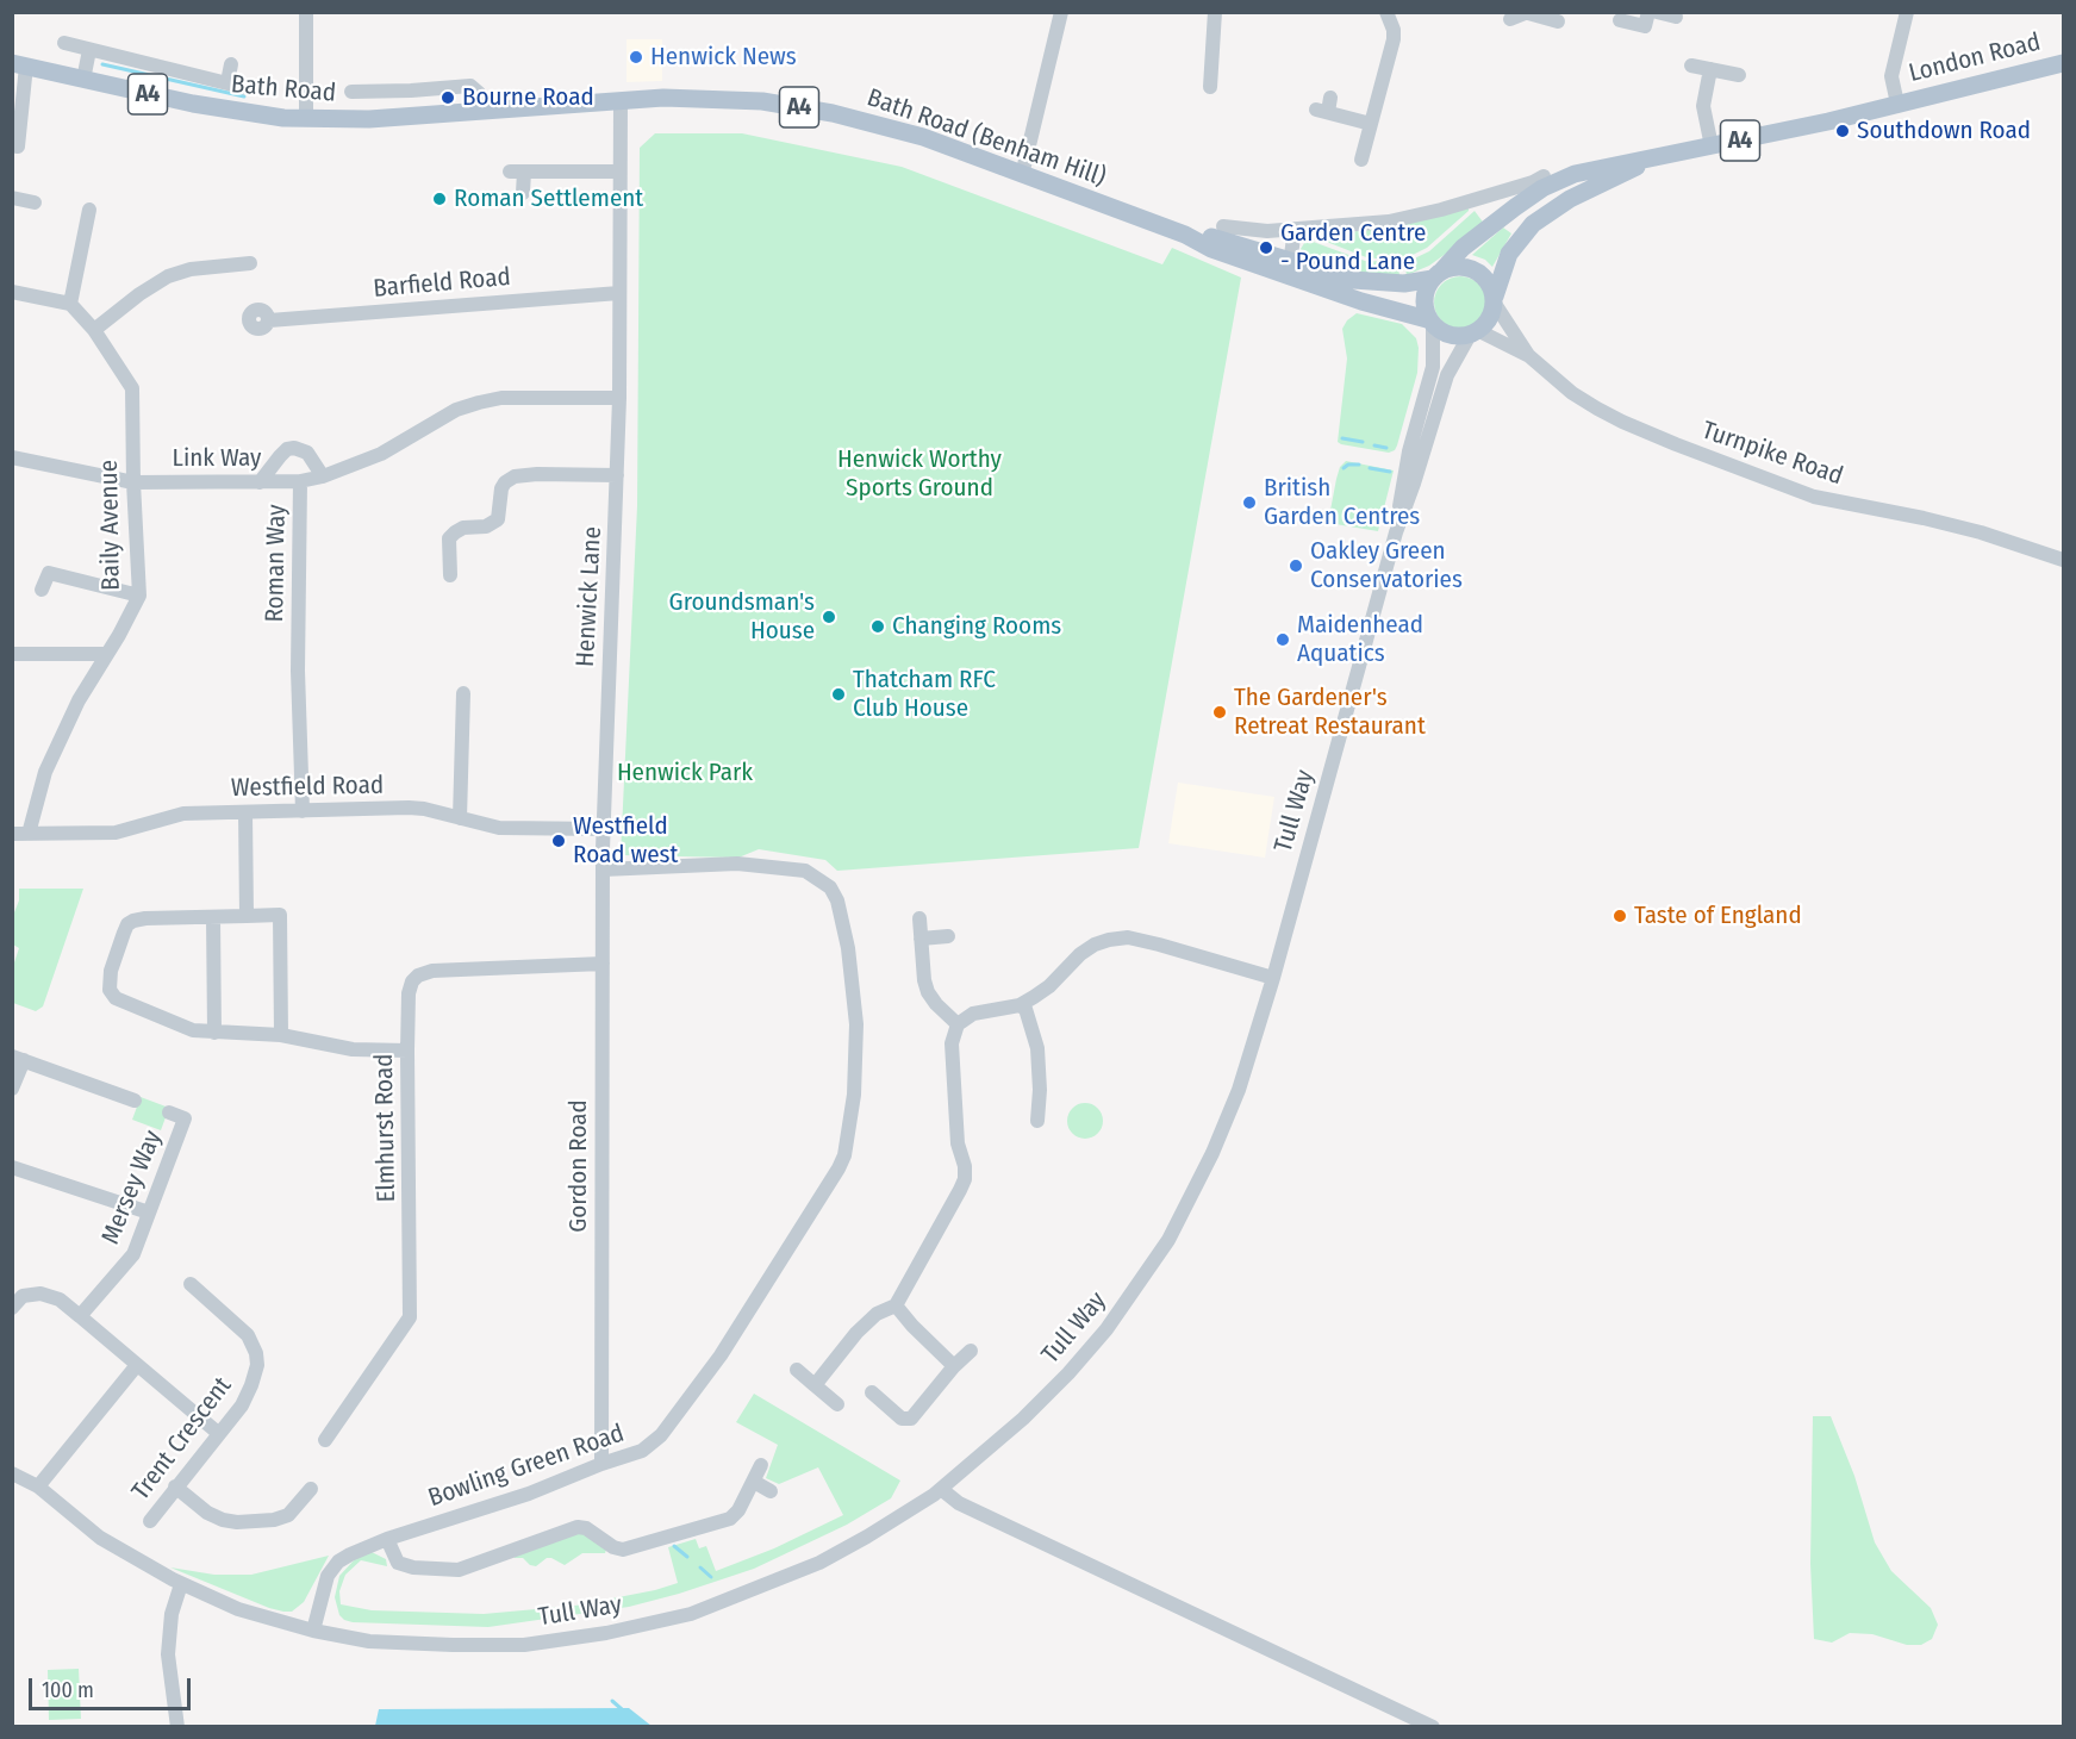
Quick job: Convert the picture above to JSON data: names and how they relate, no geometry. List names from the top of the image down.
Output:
{
  "streets": {
    "main road": [
      "London Road",
      "Bath Road",
      "A4",
      "Bath Road (Benham Hill)"
    ],
    "street": [
      "Barfield Road",
      "Turnpike Road",
      "Link Way",
      "Baily Avenue",
      "Roman Way",
      "Henwick Lane",
      "Westfield Road",
      "Tull Way",
      "Elmhurst Road",
      "Gordon Road",
      "Mersey Way",
      "Trent Crescent",
      "Bowling Green Road"
    ]
  },
  "crossings": [
    ["London Road", "A4"],
    ["Bath Road", "Bath Road (Benham Hill)"],
    ["Bath Road", "Henwick Lane"],
    ["A4", "Bath Road (Benham Hill)"],
    ["A4", "Turnpike Road"],
    ["A4", "Tull Way"],
    ["Bath Road (Benham Hill)", "Turnpike Road"],
    ["Bath Road (Benham Hill)", "Tull Way"],
    ["Barfield Road", "Henwick Lane"],
    ["Turnpike Road", "Tull Way"],
    ["Link Way", "Baily Avenue"],
    ["Link Way", "Roman Way"],
    ["Baily Avenue", "Westfield Road"],
    ["Roman Way", "Henwick Lane"],
    ["Roman Way", "Westfield Road"],
    ["Henwick Lane", "Westfield Road"],
    ["Henwick Lane", "Gordon Road"],
    ["Henwick Lane", "Bowling Green Road"],
    ["Tull Way", "Bowling Green Road"],
    ["Elmhurst Road", "Gordon Road"],
    ["Gordon Road", "Bowling Green Road"]
  ],
  "parks": ["Henwick Worthy Sports Ground", "Henwick Park"],
  "places": [
    "Henwick News",
    "Bourne Road",
    "Southdown Road",
    "Roman Settlement",
    "Garden Centre - Pound Lane",
    "British Garden Centres",
    "Oakley Green Conservatories",
    "Groundsman's House",
    "Changing Rooms",
    "Maidenhead Aquatics",
    "Thatcham RFC Club House",
    "The Gardener's Retreat Restaurant",
    "Westfield Road west",
    "Taste of England"
  ],
  "scale_bar": "100 m"
}
